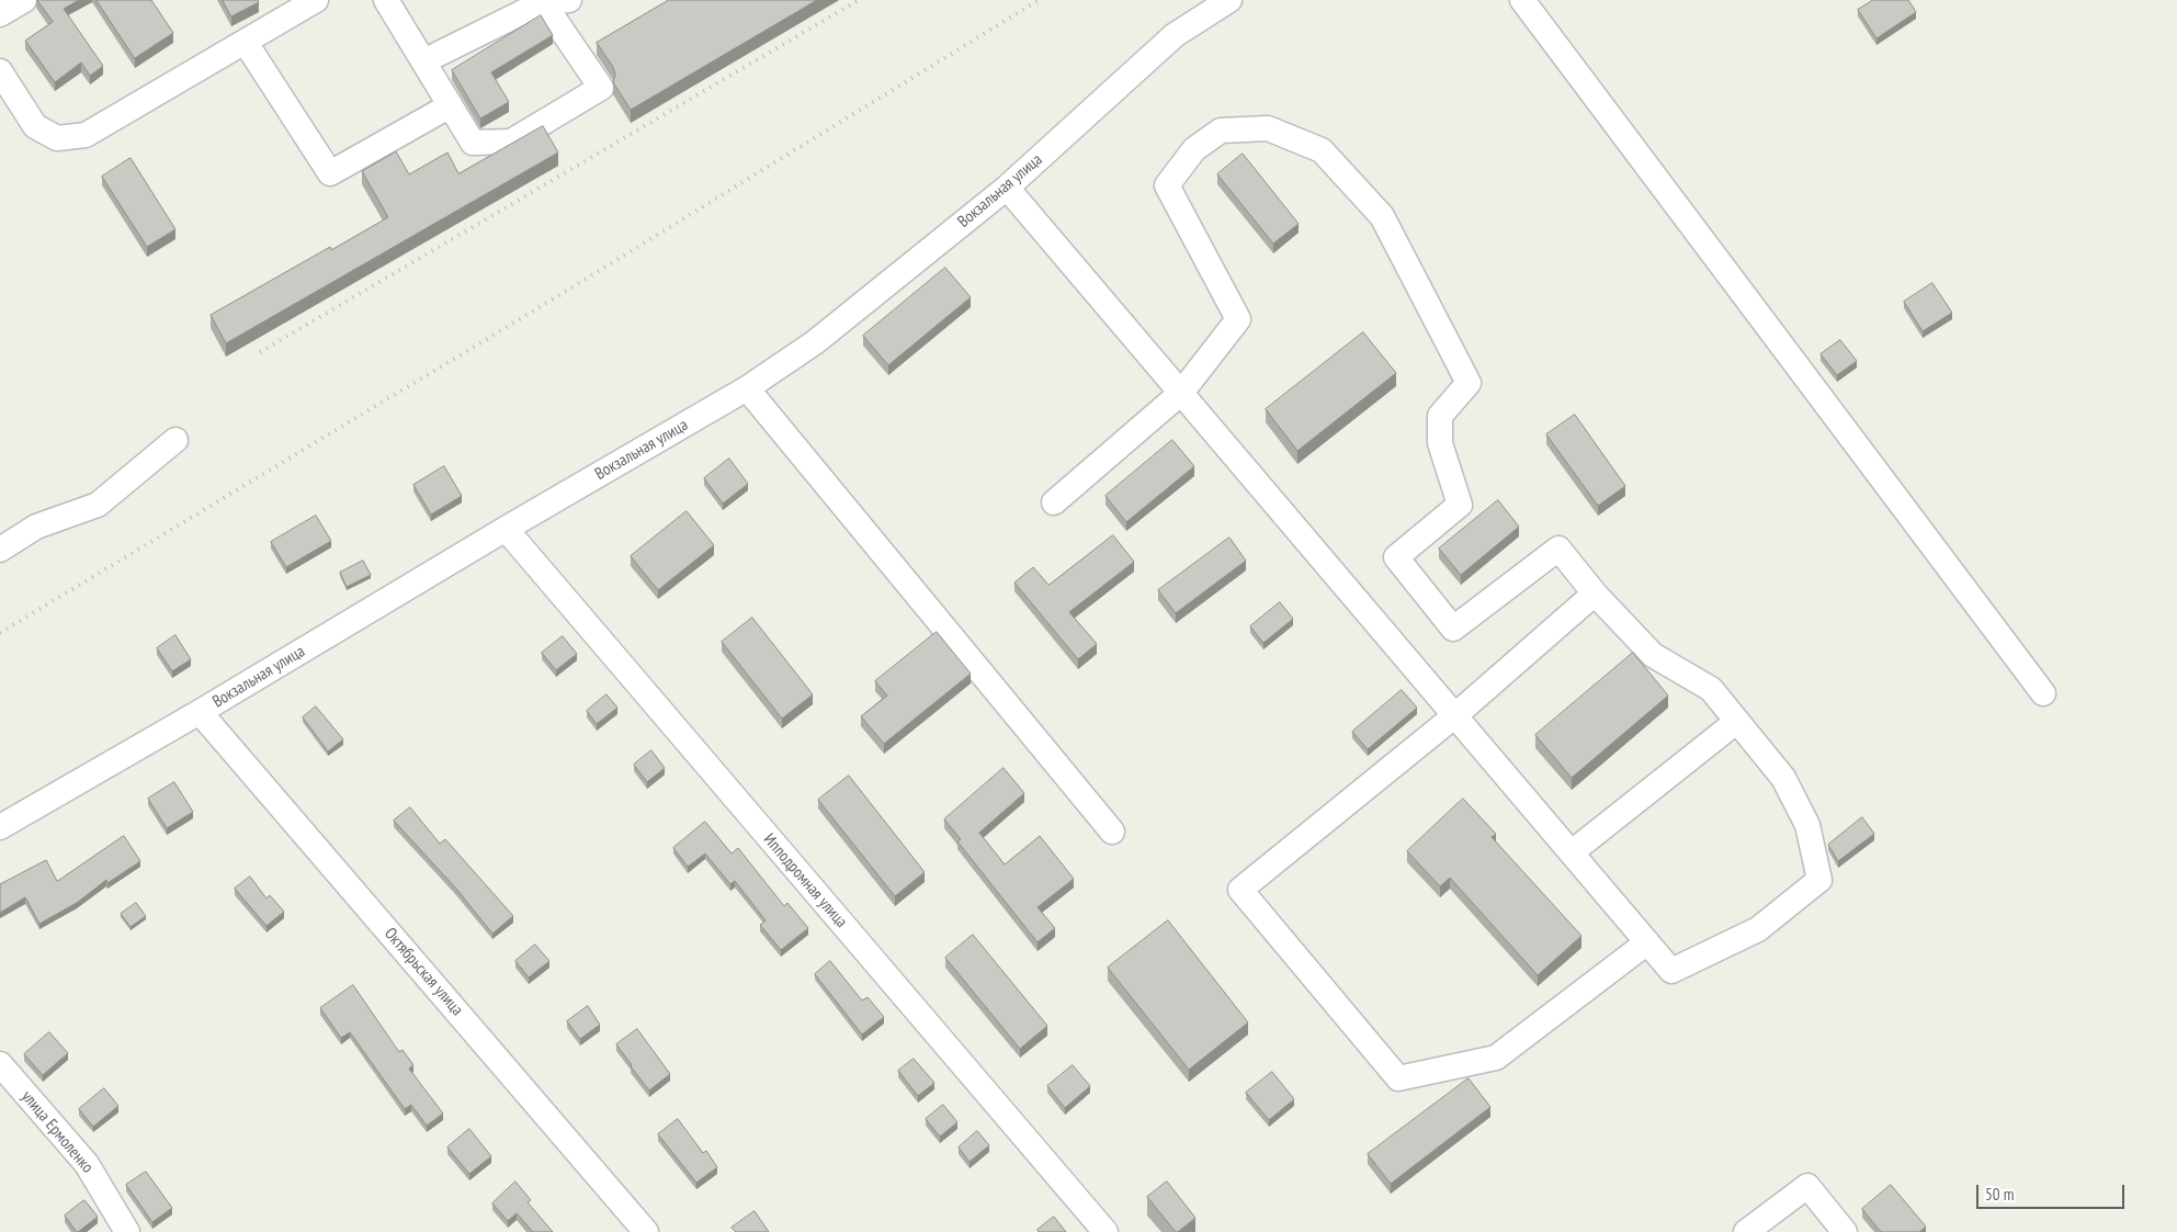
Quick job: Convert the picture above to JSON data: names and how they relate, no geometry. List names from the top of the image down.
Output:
{
  "streets": {
    "street": [
      "Вокзальная улица",
      "Ипподромная улица",
      "Октябрьская улица",
      "улица Ермоленко"
    ]
  },
  "crossings": [
    ["Вокзальная улица", "Ипподромная улица"],
    ["Вокзальная улица", "Октябрьская улица"]
  ],
  "scale_bar": "50 m"
}
